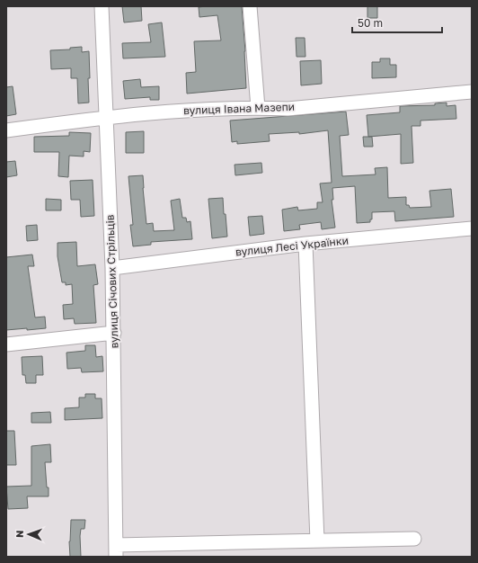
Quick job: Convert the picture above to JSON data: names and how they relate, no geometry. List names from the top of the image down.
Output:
{
  "streets": {
    "street": ["вулиця Івана Мазепи", "вулиця Лесі Українки", "вулиця Січових Стрільців"]
  },
  "crossings": [
    ["вулиця Івана Мазепи", "вулиця Січових Стрільців"],
    ["вулиця Лесі Українки", "вулиця Січових Стрільців"]
  ],
  "scale_bar": "50 m",
  "north": "left"
}
